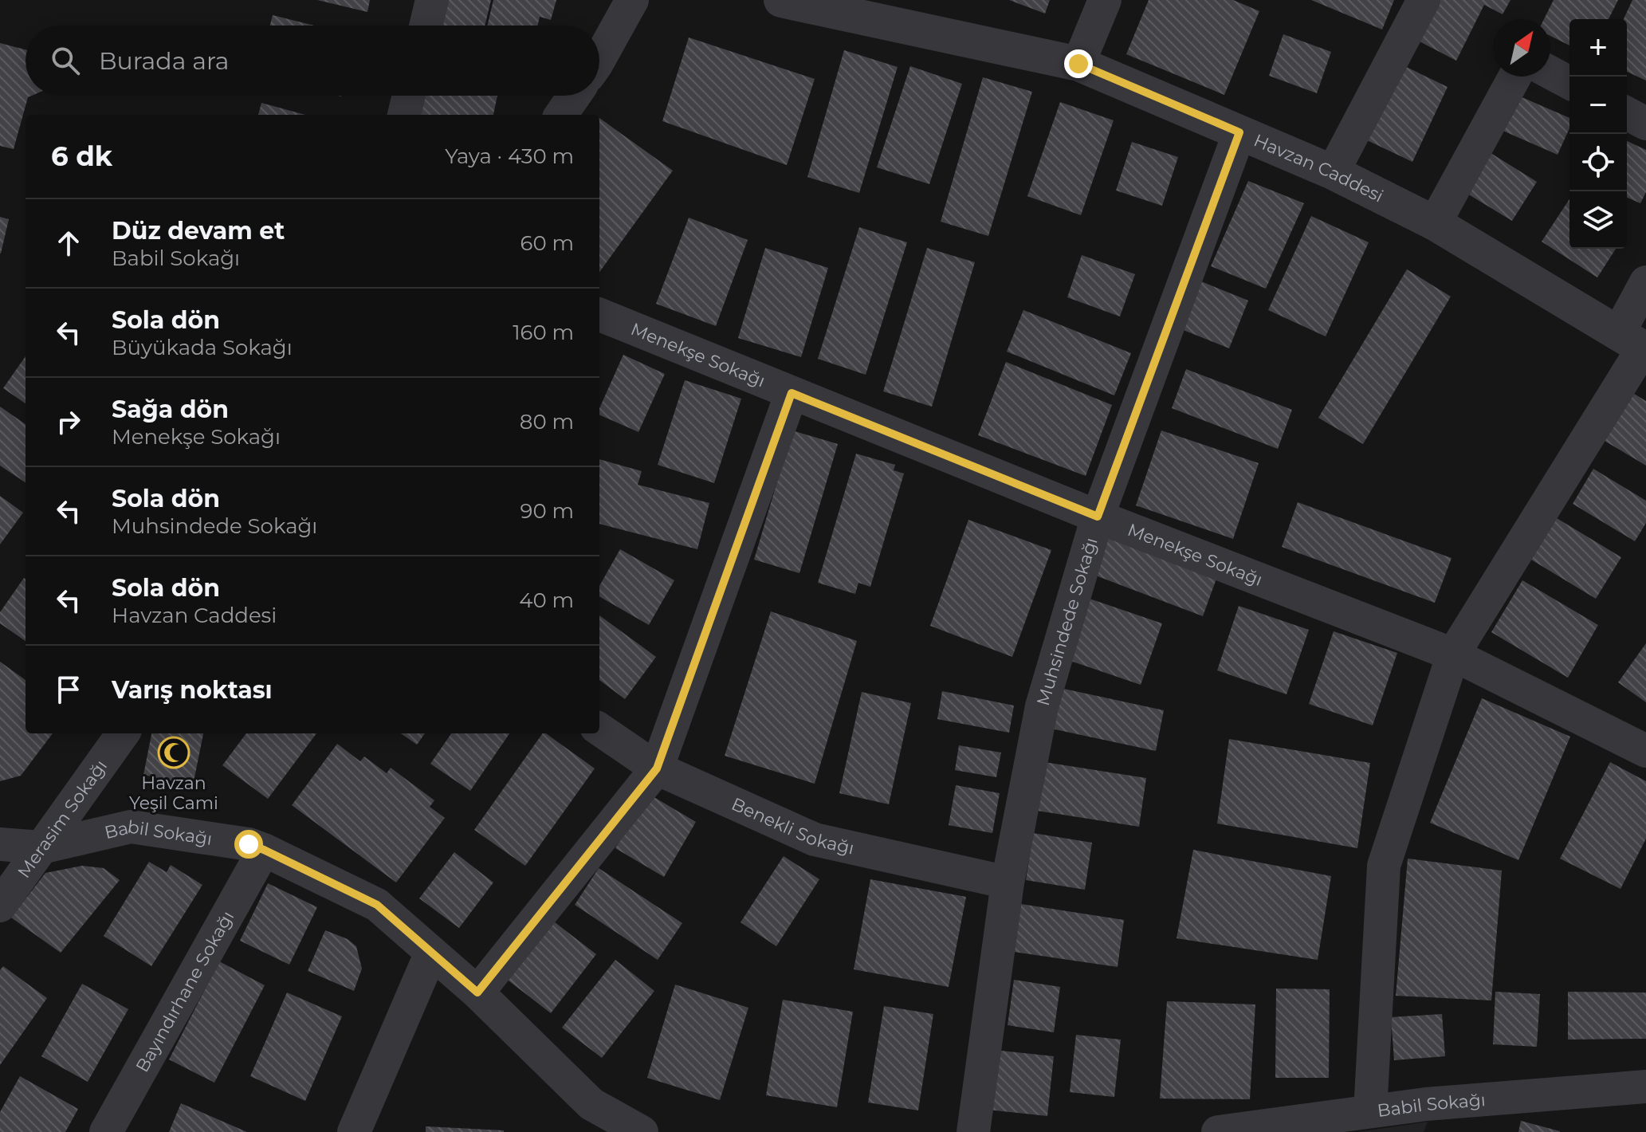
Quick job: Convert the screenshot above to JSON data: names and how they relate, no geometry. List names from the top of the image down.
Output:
{
  "streets": {
    "street": [
      "Havzan Caddesi",
      "Menekşe Sokağı",
      "Muhsindede Sokağı",
      "Merasim Sokağı",
      "Benekli Sokağı",
      "Babil Sokağı",
      "Bayındırhane Sokağı"
    ]
  },
  "crossings": [
    ["Havzan Caddesi", "Muhsindede Sokağı"],
    ["Menekşe Sokağı", "Muhsindede Sokağı"],
    ["Muhsindede Sokağı", "Benekli Sokağı"],
    ["Merasim Sokağı", "Babil Sokağı"],
    ["Babil Sokağı", "Bayındırhane Sokağı"]
  ],
  "places": {
    "mosque": ["Havzan Yeşil Cami"]
  },
  "north": "top right",
  "page": {
    "map_buttons": ["+", "−"],
    "search": "Burada ara",
    "heading": ["6 dk", "Yaya · 430 m"],
    "list": [
      ["Düz devam et", "Babil Sokağı", "60 m"],
      ["Sola dön", "Büyükada Sokağı", "160 m"],
      ["Sağa dön", "Menekşe Sokağı", "80 m"],
      ["Sola dön", "Muhsindede Sokağı", "90 m"],
      ["Sola dön", "Havzan Caddesi", "40 m"],
      "Varış noktası"
    ]
  }
}
